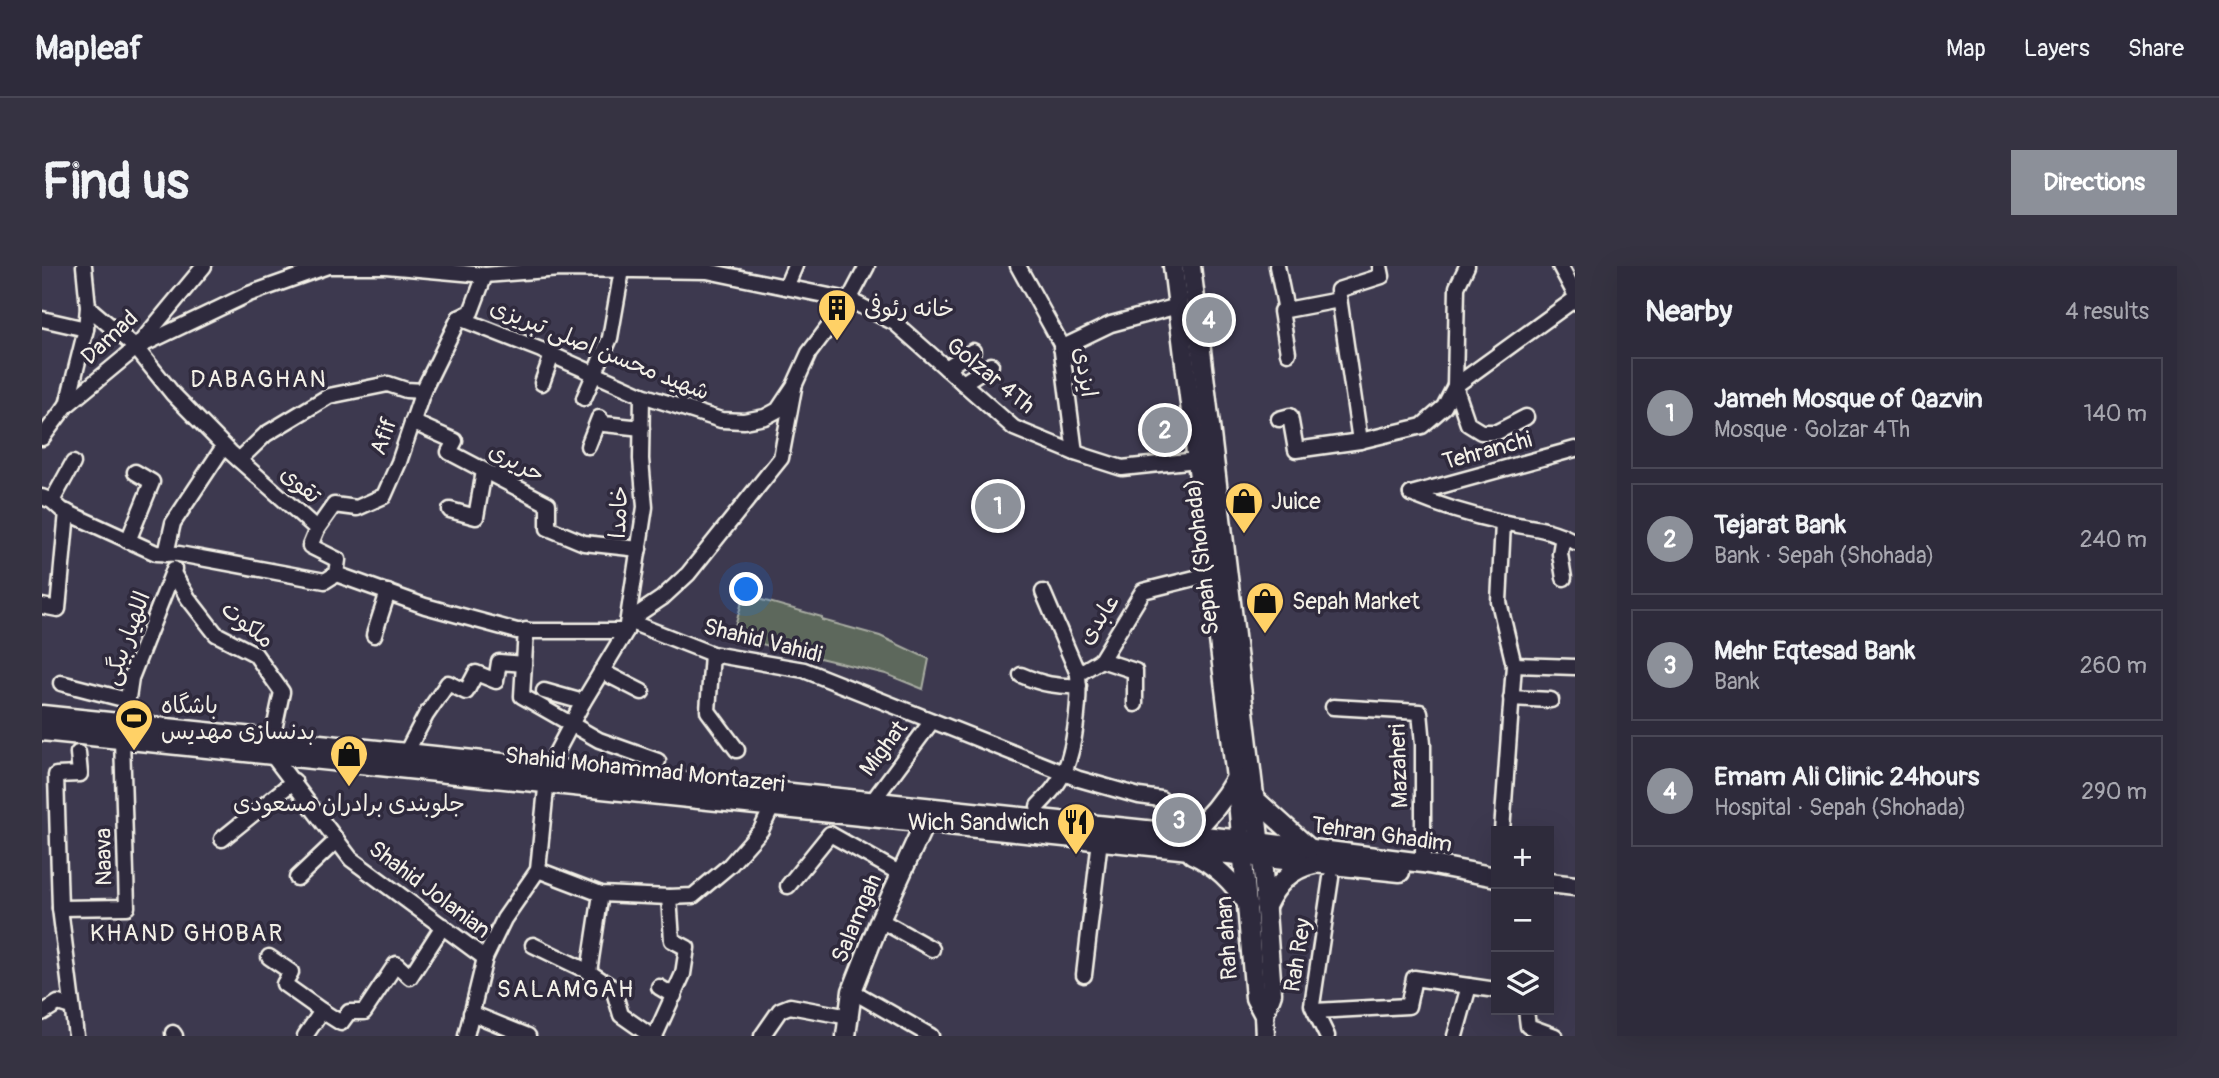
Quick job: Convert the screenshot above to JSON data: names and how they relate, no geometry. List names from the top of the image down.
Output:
{
  "streets": {
    "main road": [
      "Sepah (Shohada)",
      "Shahid Mohammad Montazeri",
      "Tehran Ghadim",
      "Salamgah",
      "Rah ahan"
    ],
    "street": [
      "Damad",
      "شهید محسن اصلی تبریزی",
      "ایزدی",
      "Golzar 4Th",
      "Afif",
      "Tehranchi",
      "حریری",
      "تقوی",
      "خامدا",
      "عابدی",
      "ملکوت",
      "اللهیار بیگی",
      "Shahid Vahidi",
      "Mighat",
      "Mazaheri",
      "Naava",
      "Shahid Jolanian",
      "Rah Rey"
    ]
  },
  "crossings": [
    ["Damad", "Golzar 4Th"],
    ["Damad", "تقوی"],
    ["شهید محسن اصلی تبریزی", "Afif"],
    ["شهید محسن اصلی تبریزی", "خامدا"],
    ["ایزدی", "Golzar 4Th"],
    ["Golzar 4Th", "Afif"],
    ["Golzar 4Th", "تقوی"],
    ["Golzar 4Th", "Sepah (Shohada)"],
    ["Afif", "حریری"],
    ["Afif", "تقوی"],
    ["حریری", "خامدا"],
    ["تقوی", "اللهیار بیگی"],
    ["خامدا", "Shahid Vahidi"],
    ["Sepah (Shohada)", "عابدی"],
    ["Sepah (Shohada)", "Shahid Mohammad Montazeri"],
    ["Sepah (Shohada)", "Tehran Ghadim"],
    ["Sepah (Shohada)", "Rah ahan"],
    ["ملکوت", "اللهیار بیگی"],
    ["ملکوت", "Shahid Mohammad Montazeri"],
    ["ملکوت", "Shahid Jolanian"],
    ["اللهیار بیگی", "Shahid Mohammad Montazeri"],
    ["اللهیار بیگی", "Naava"],
    ["Shahid Vahidi", "Mighat"],
    ["Mighat", "Shahid Mohammad Montazeri"],
    ["Mazaheri", "Tehran Ghadim"],
    ["Shahid Mohammad Montazeri", "Tehran Ghadim"],
    ["Shahid Mohammad Montazeri", "Naava"],
    ["Shahid Mohammad Montazeri", "Shahid Jolanian"],
    ["Shahid Mohammad Montazeri", "Salamgah"],
    ["Shahid Mohammad Montazeri", "Rah ahan"],
    ["Tehran Ghadim", "Rah ahan"]
  ],
  "districts": ["DABAGHAN", "KHAND GHOBAR", "SALAMGAH"],
  "places": {
    "building": ["خانه رئوفی"],
    "shop": ["Juice", "Sepah Market", "جلوبندی برادران مسعودی"],
    "sports": ["باشگاه بدنسازی مهدیس"],
    "restaurant": ["Wich Sandwich"]
  },
  "page": {
    "header": "Mapleaf",
    "nav": ["Map", "Layers", "Share"],
    "buttons": "Directions",
    "title": "Find us",
    "heading": ["Nearby", "4 results"],
    "pins": [
      "4",
      "2",
      "1",
      "3"
    ],
    "list": [
      {
        "mark": "1",
        "name": "Jameh Mosque of Qazvin",
        "note": "Mosque · Golzar 4Th",
        "value": "140 m"
      },
      {
        "mark": "2",
        "name": "Tejarat Bank",
        "note": "Bank · Sepah (Shohada)",
        "value": "240 m"
      },
      {
        "mark": "3",
        "name": "Mehr Eqtesad Bank",
        "note": "Bank",
        "value": "260 m"
      },
      {
        "mark": "4",
        "name": "Emam Ali Clinic 24hours",
        "note": "Hospital · Sepah (Shohada)",
        "value": "290 m"
      }
    ],
    "map_buttons": ["+", "−"]
  }
}
